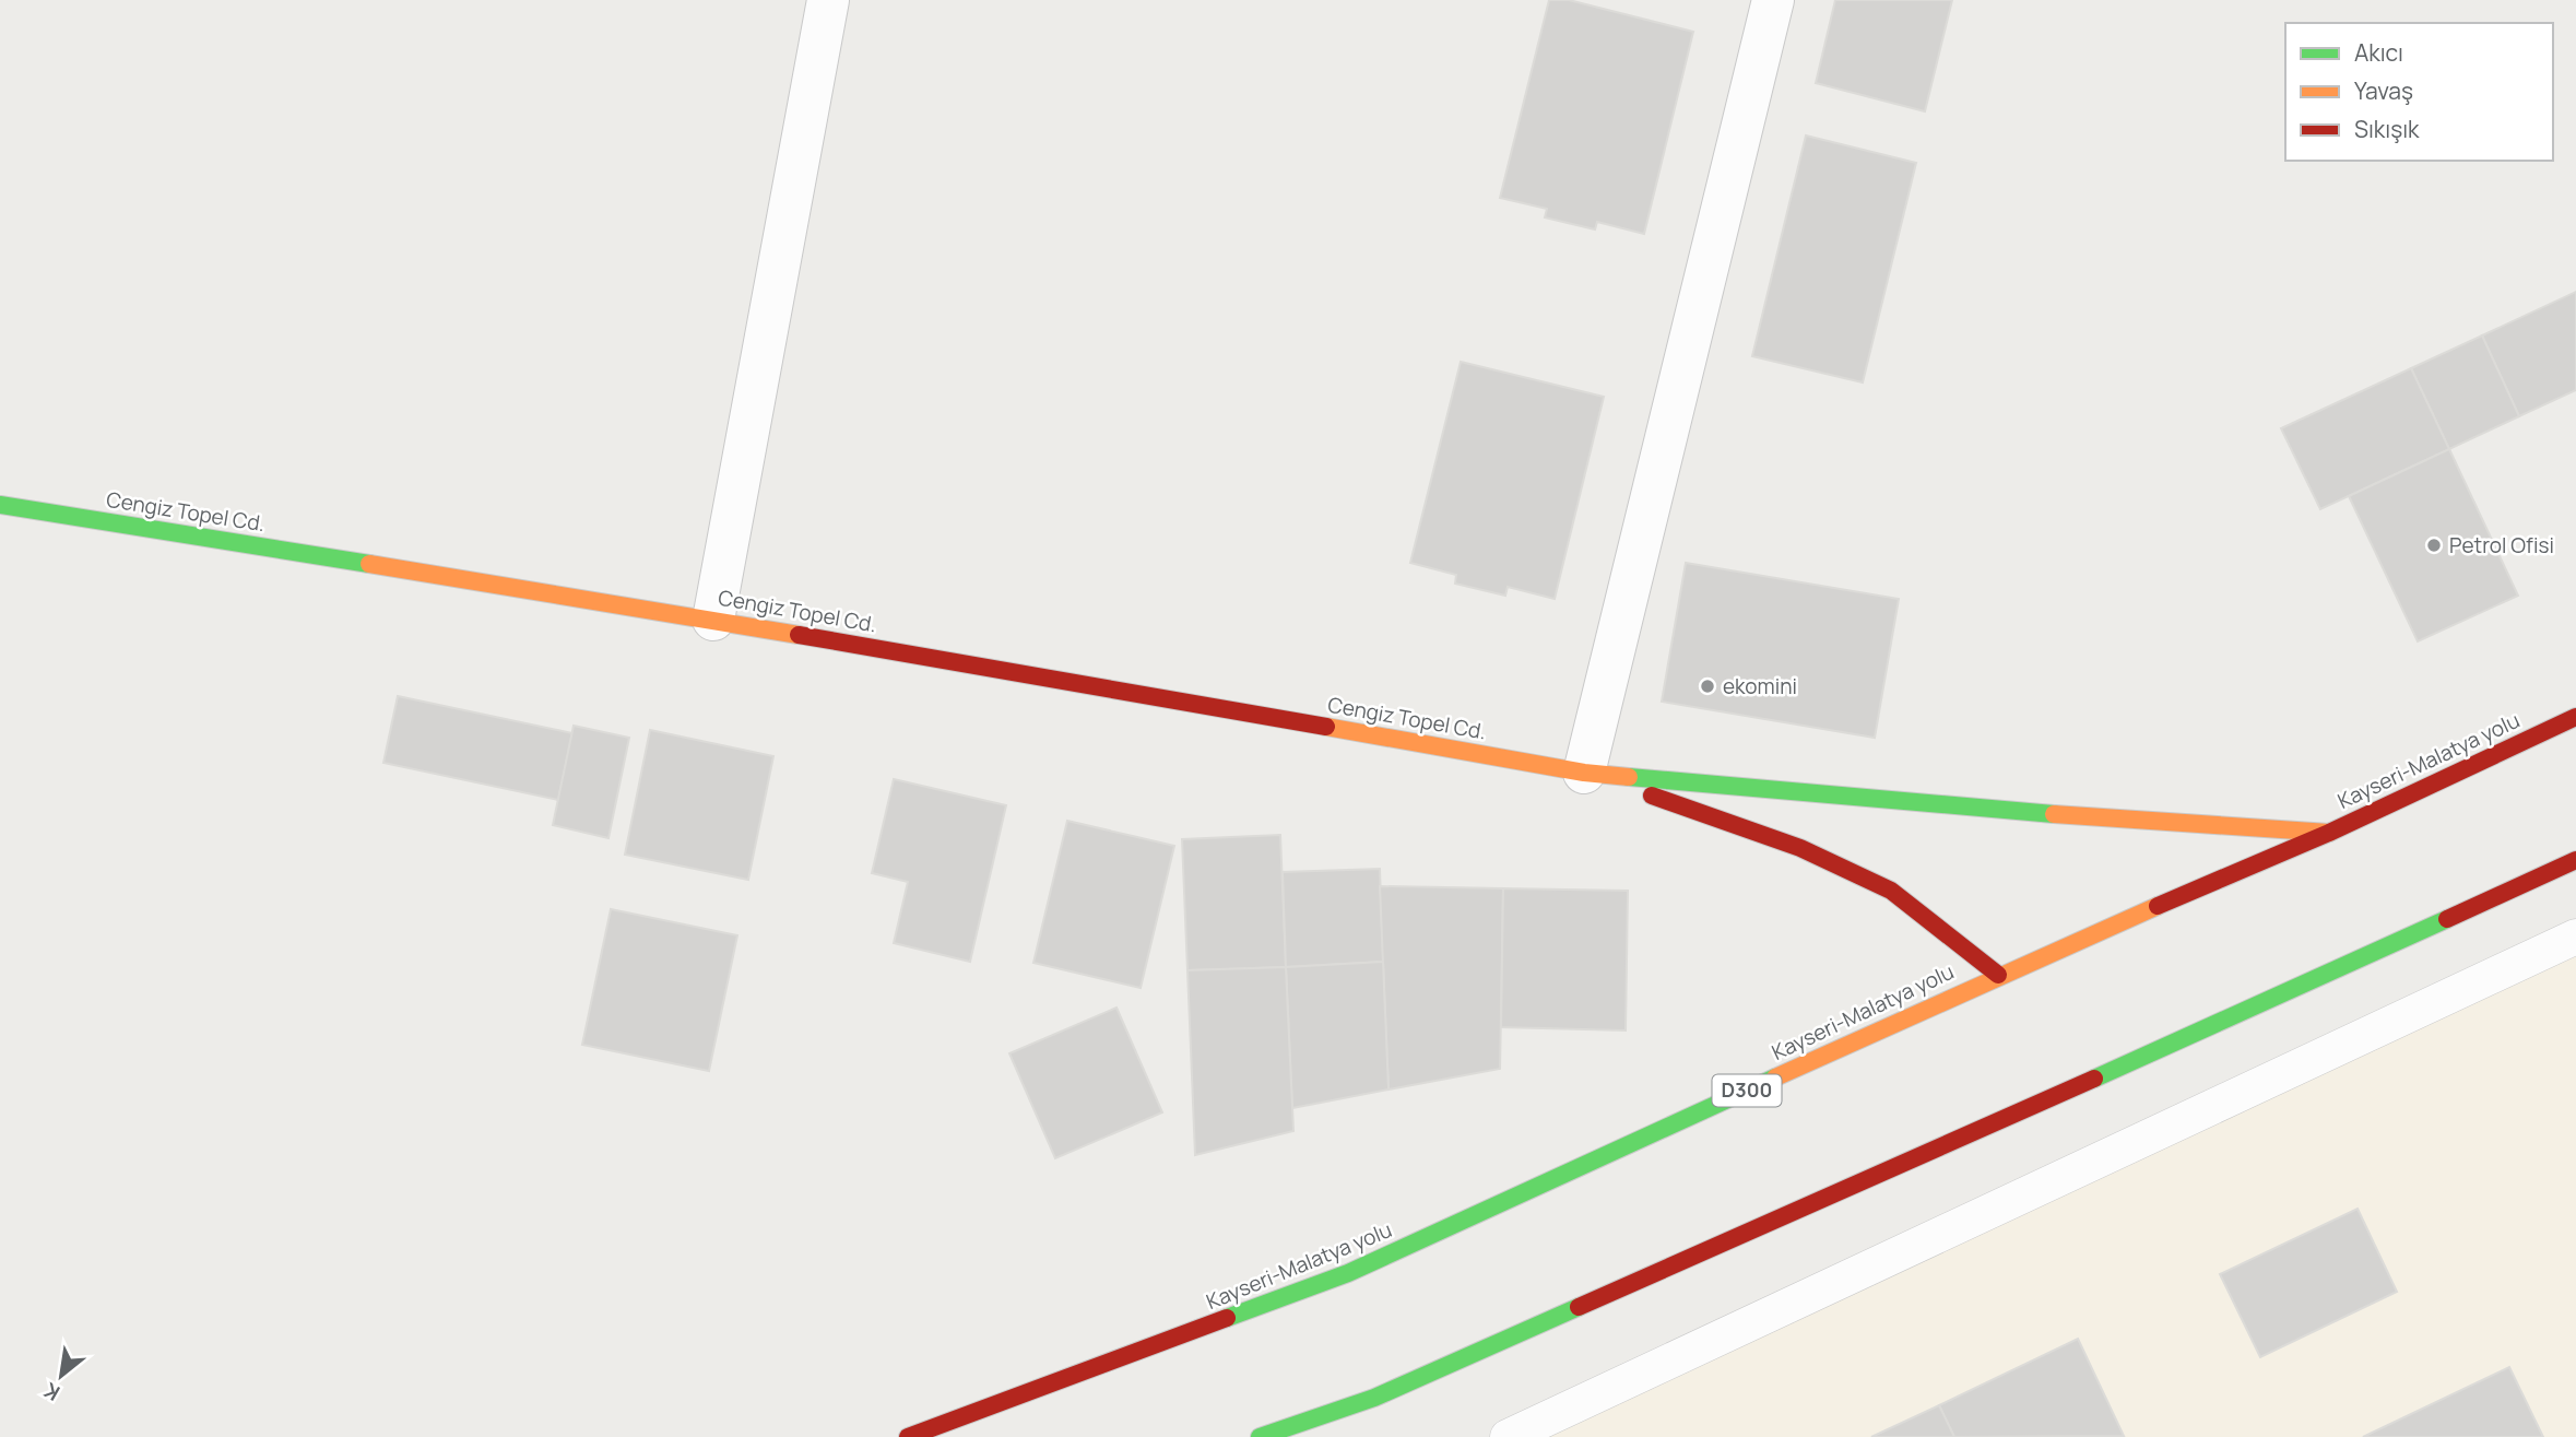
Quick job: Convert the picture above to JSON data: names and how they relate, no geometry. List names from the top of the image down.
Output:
{
  "streets": {
    "main road": ["Cengiz Topel Cd.", "Kayseri-Malatya yolu", "D300"]
  },
  "places": ["Petrol Ofisi", "ekomini"],
  "legend": ["Akıcı", "Yavaş", "Sıkışık"],
  "north": "bottom left"
}
